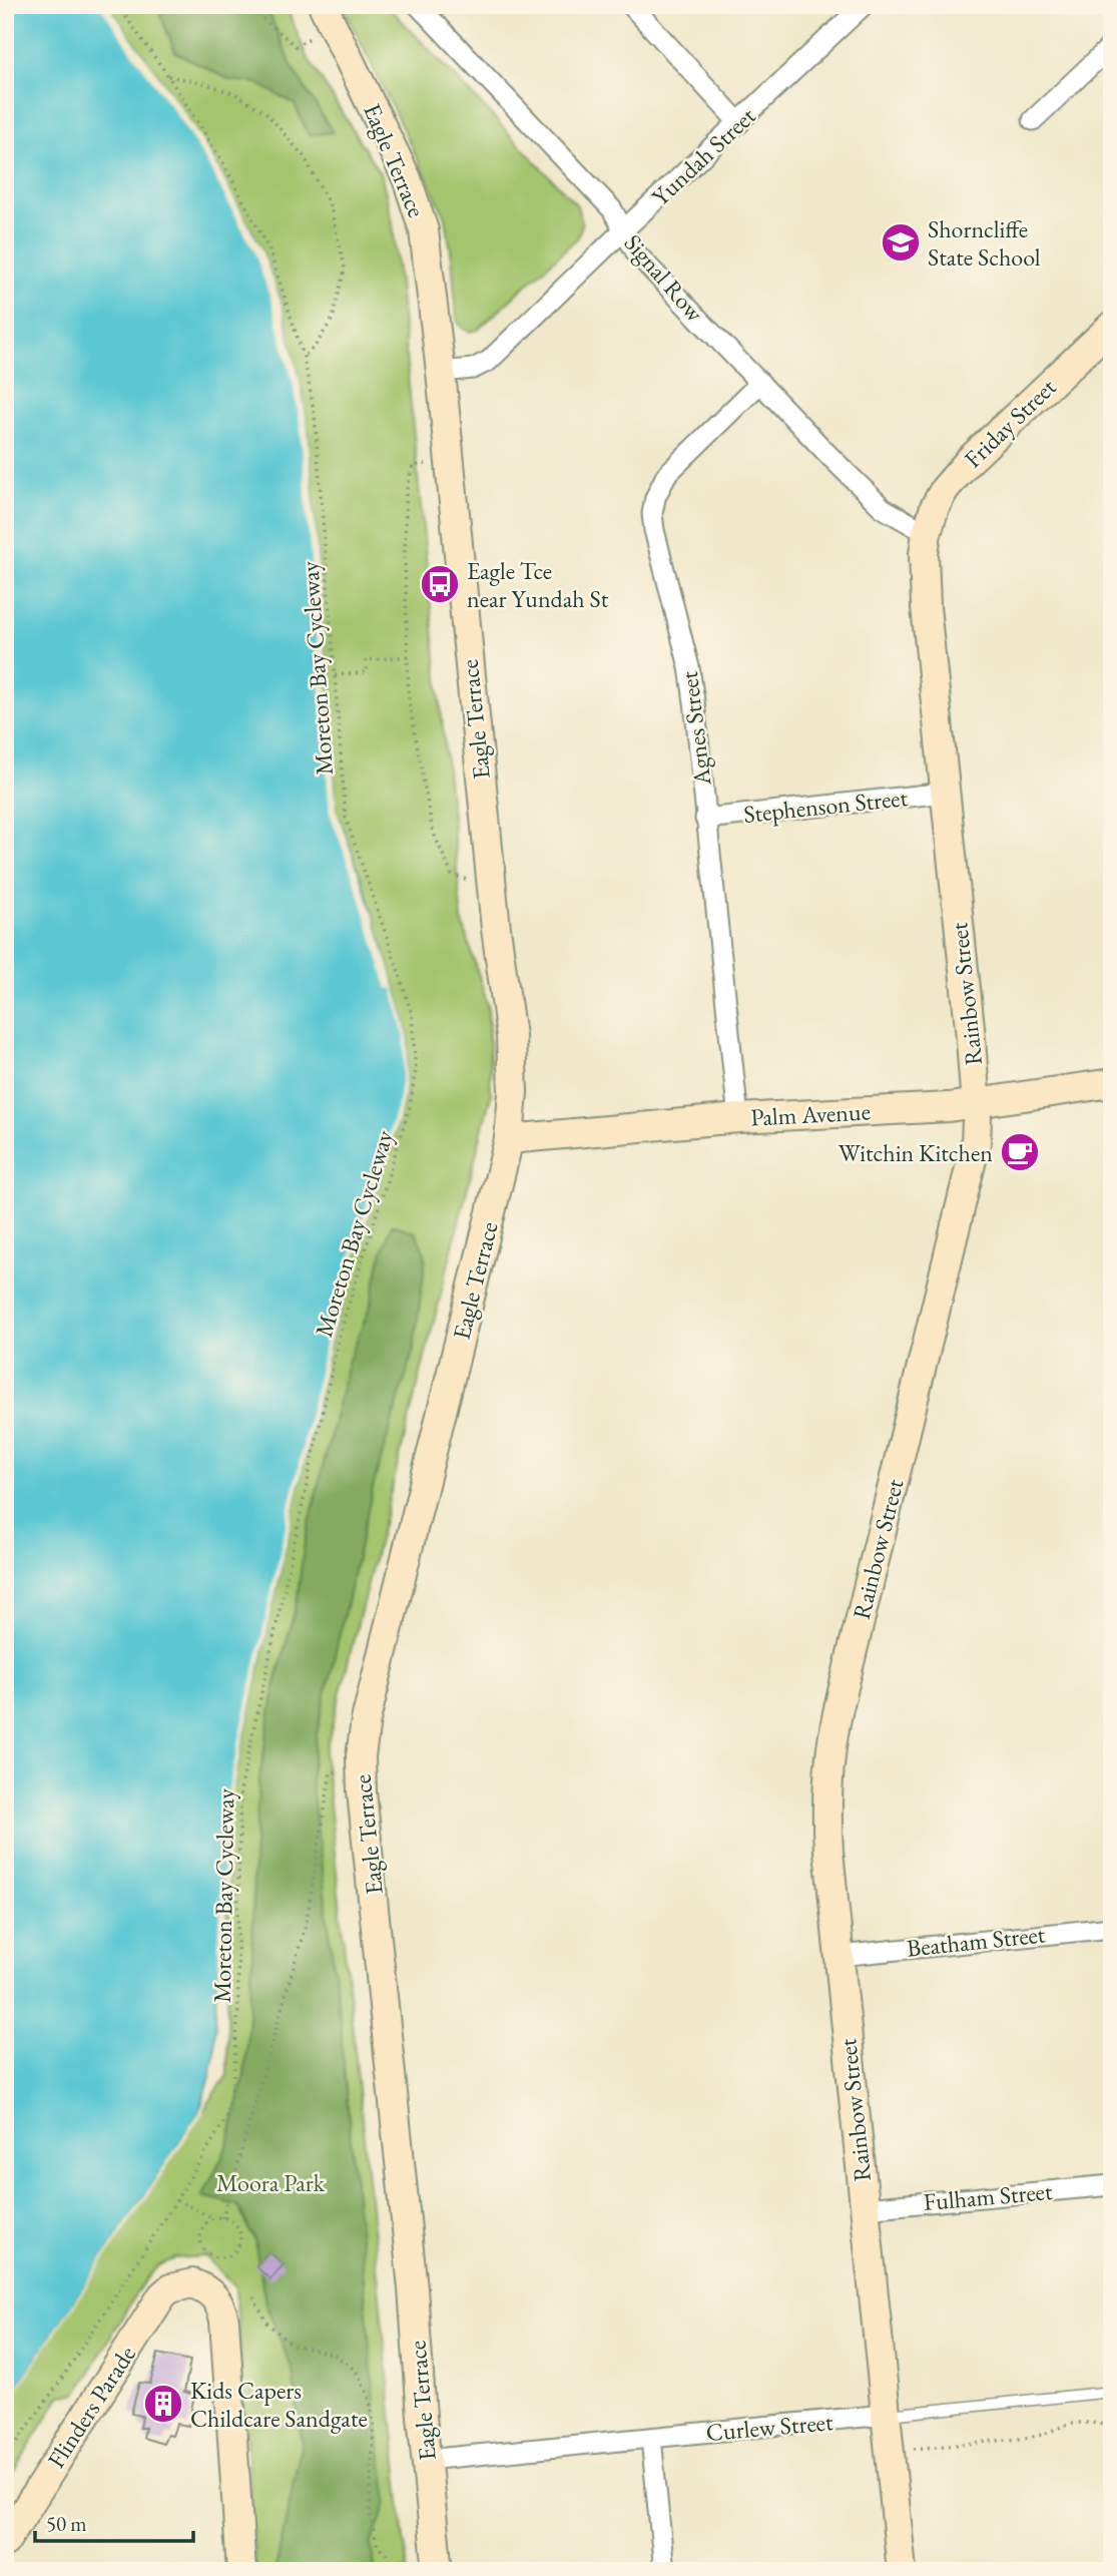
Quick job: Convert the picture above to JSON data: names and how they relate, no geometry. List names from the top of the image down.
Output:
{
  "streets": {
    "street": [
      "Yundah Street",
      "Eagle Terrace",
      "Signal Row",
      "Friday Street",
      "Agnes Street",
      "Stephenson Street",
      "Rainbow Street",
      "Palm Avenue",
      "Beatham Street",
      "Fulham Street",
      "Flinders Parade",
      "Curlew Street"
    ],
    "path": ["Moreton Bay Cycleway"]
  },
  "crossings": [
    ["Yundah Street", "Eagle Terrace"],
    ["Yundah Street", "Signal Row"],
    ["Eagle Terrace", "Palm Avenue"],
    ["Eagle Terrace", "Curlew Street"],
    ["Signal Row", "Friday Street"],
    ["Signal Row", "Agnes Street"],
    ["Signal Row", "Rainbow Street"],
    ["Friday Street", "Rainbow Street"],
    ["Agnes Street", "Stephenson Street"],
    ["Agnes Street", "Palm Avenue"],
    ["Stephenson Street", "Rainbow Street"],
    ["Rainbow Street", "Palm Avenue"],
    ["Rainbow Street", "Beatham Street"],
    ["Rainbow Street", "Fulham Street"],
    ["Rainbow Street", "Curlew Street"]
  ],
  "parks": ["Moora Park"],
  "places": {
    "school or university": ["Shorncliffe State School"],
    "bus stop": ["Eagle Tce near Yundah St"],
    "cafe": ["Witchin Kitchen"],
    "building": ["Kids Capers Childcare Sandgate"]
  },
  "scale_bar": "50 m"
}
